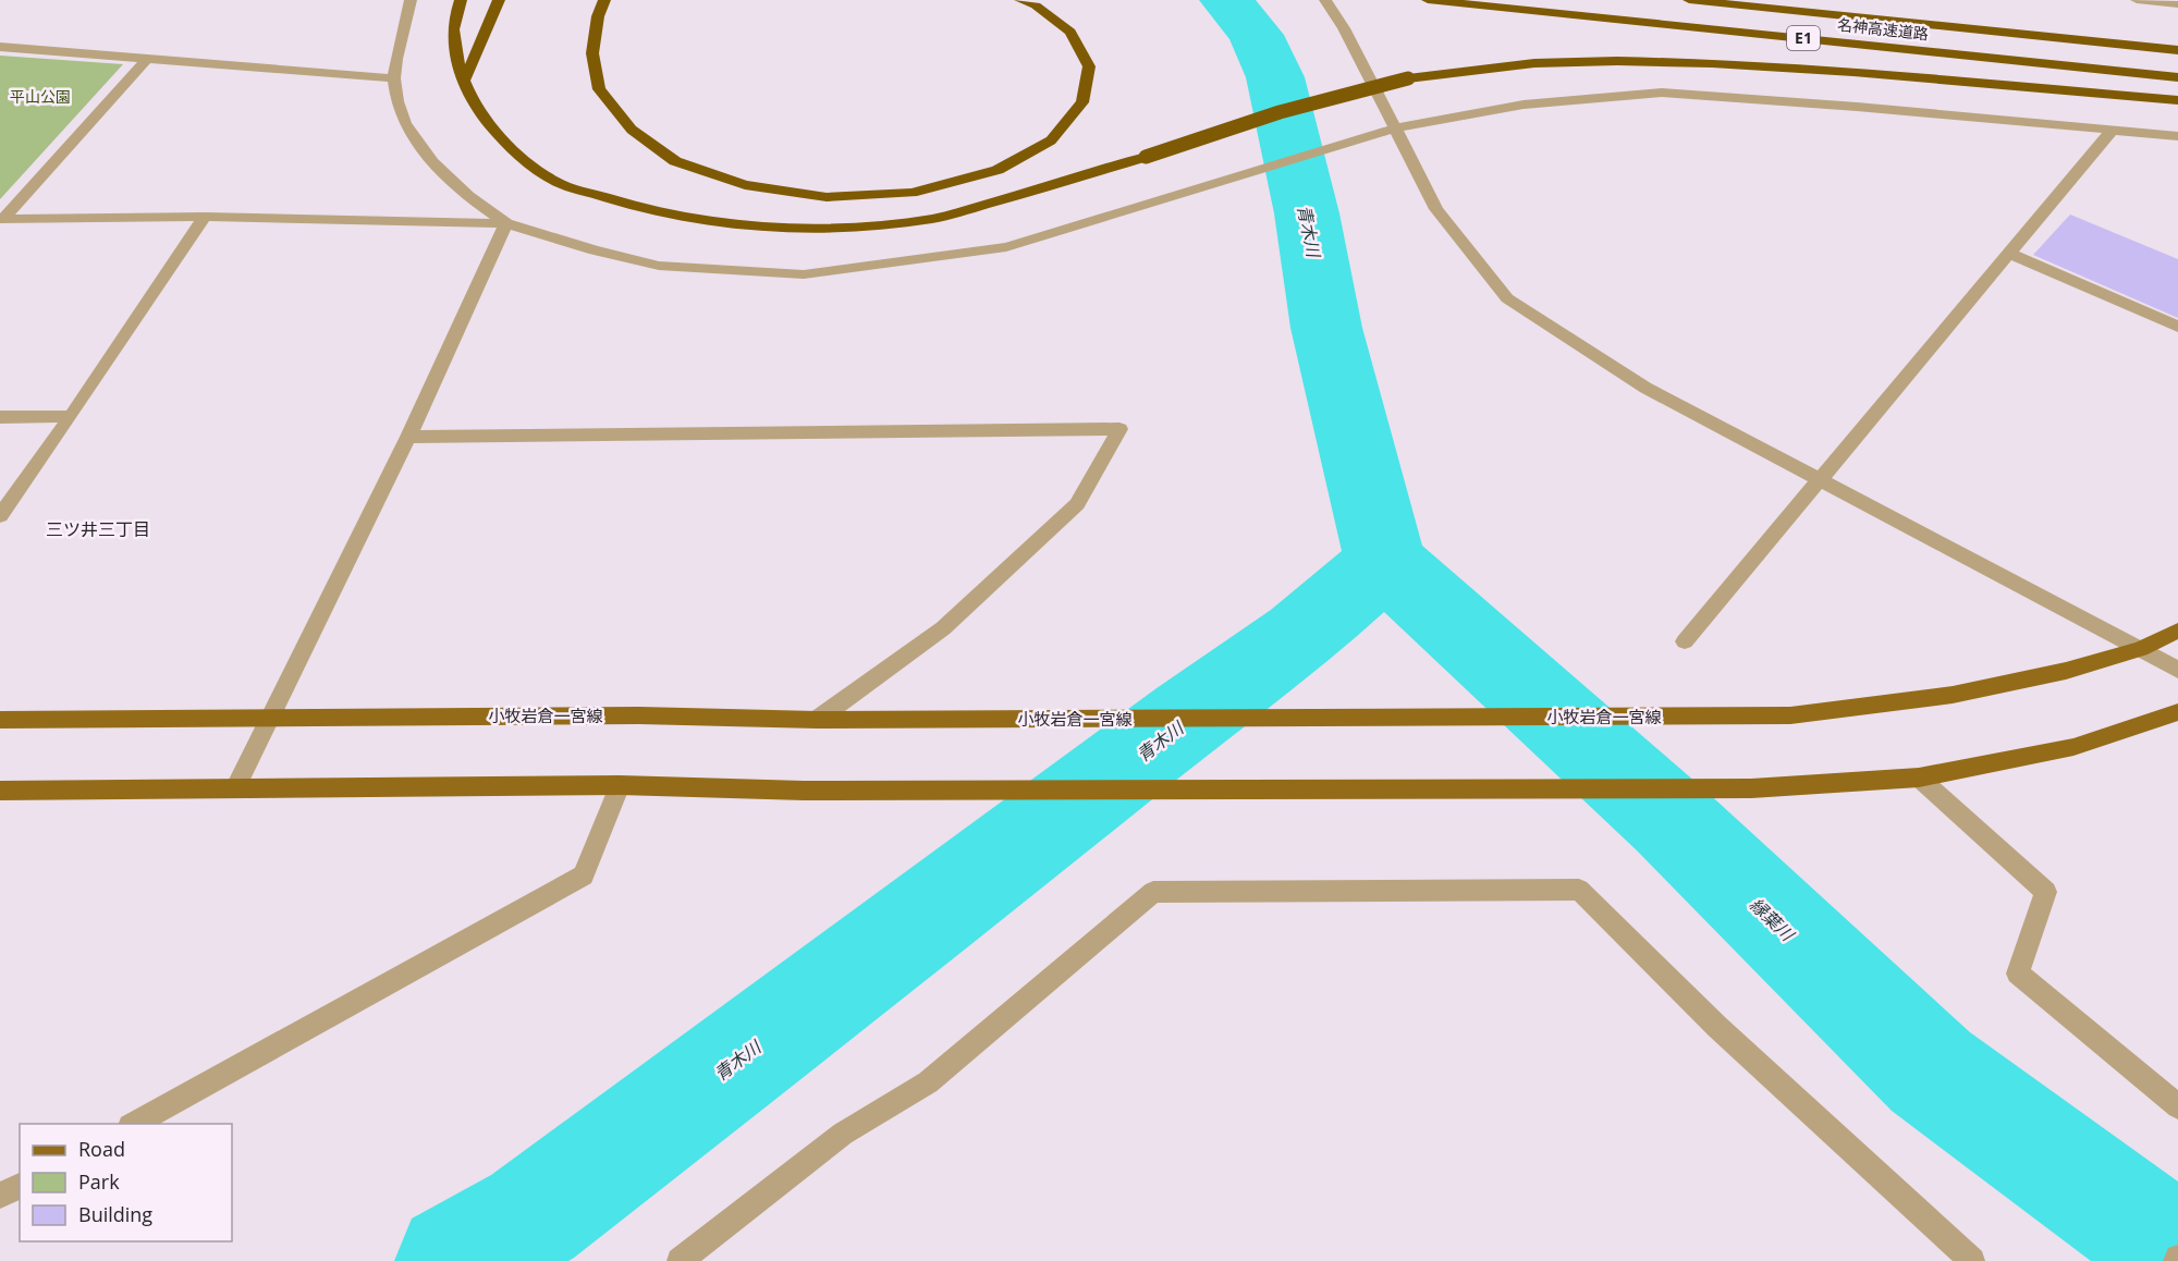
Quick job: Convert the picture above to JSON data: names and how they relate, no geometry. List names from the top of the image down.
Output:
{
  "streets": {
    "highway": ["名神高速道路", "E1"],
    "main road": ["小牧岩倉一宮線"]
  },
  "districts": ["三ツ井三丁目"],
  "water": ["青木川", "縁葉川"],
  "parks": ["平山公園"],
  "legend": ["Road", "Park", "Building"]
}
